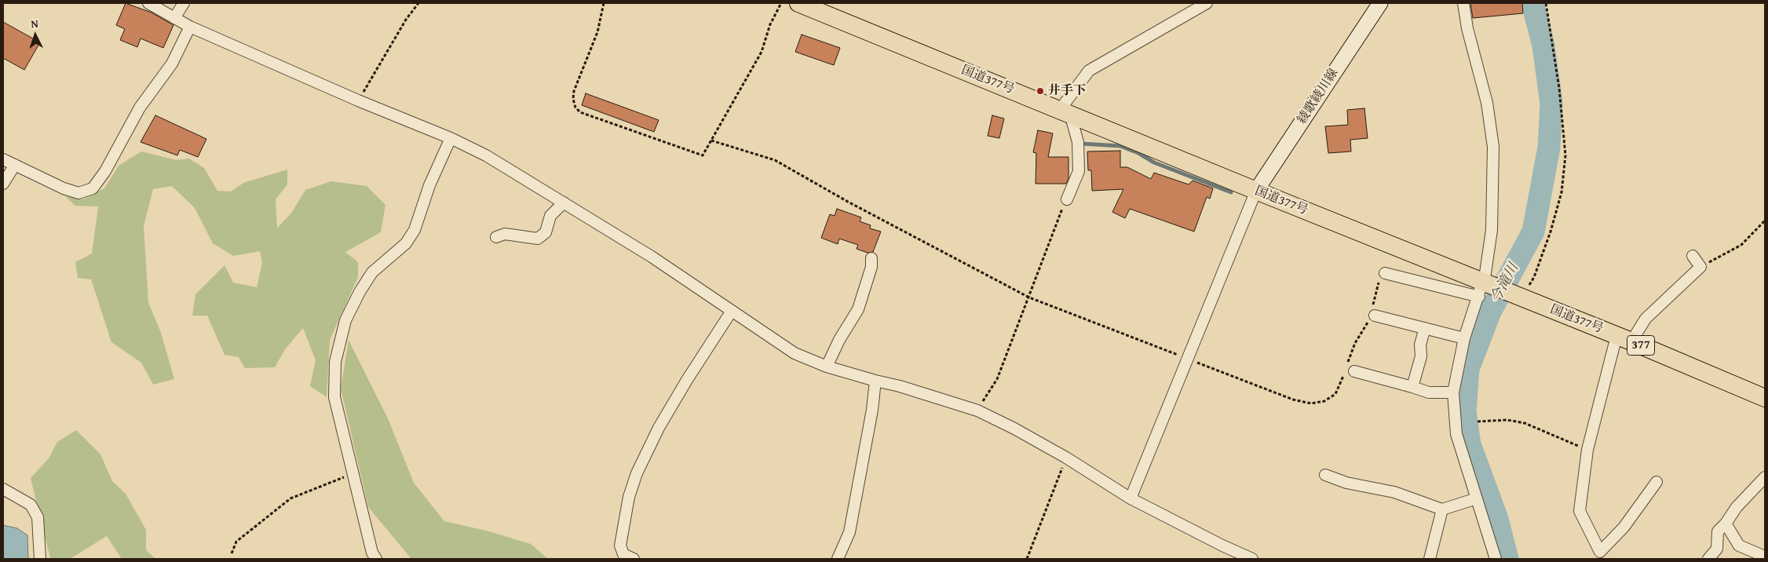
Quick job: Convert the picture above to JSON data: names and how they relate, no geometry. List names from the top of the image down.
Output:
{
  "streets": {
    "highway": ["国道377号", "377"],
    "main road": ["綾歌綾川線"]
  },
  "crossings": [
    ["国道377号", "綾歌綾川線"]
  ],
  "water": ["今滝川"],
  "places": ["井手下"],
  "north": "top"
}
